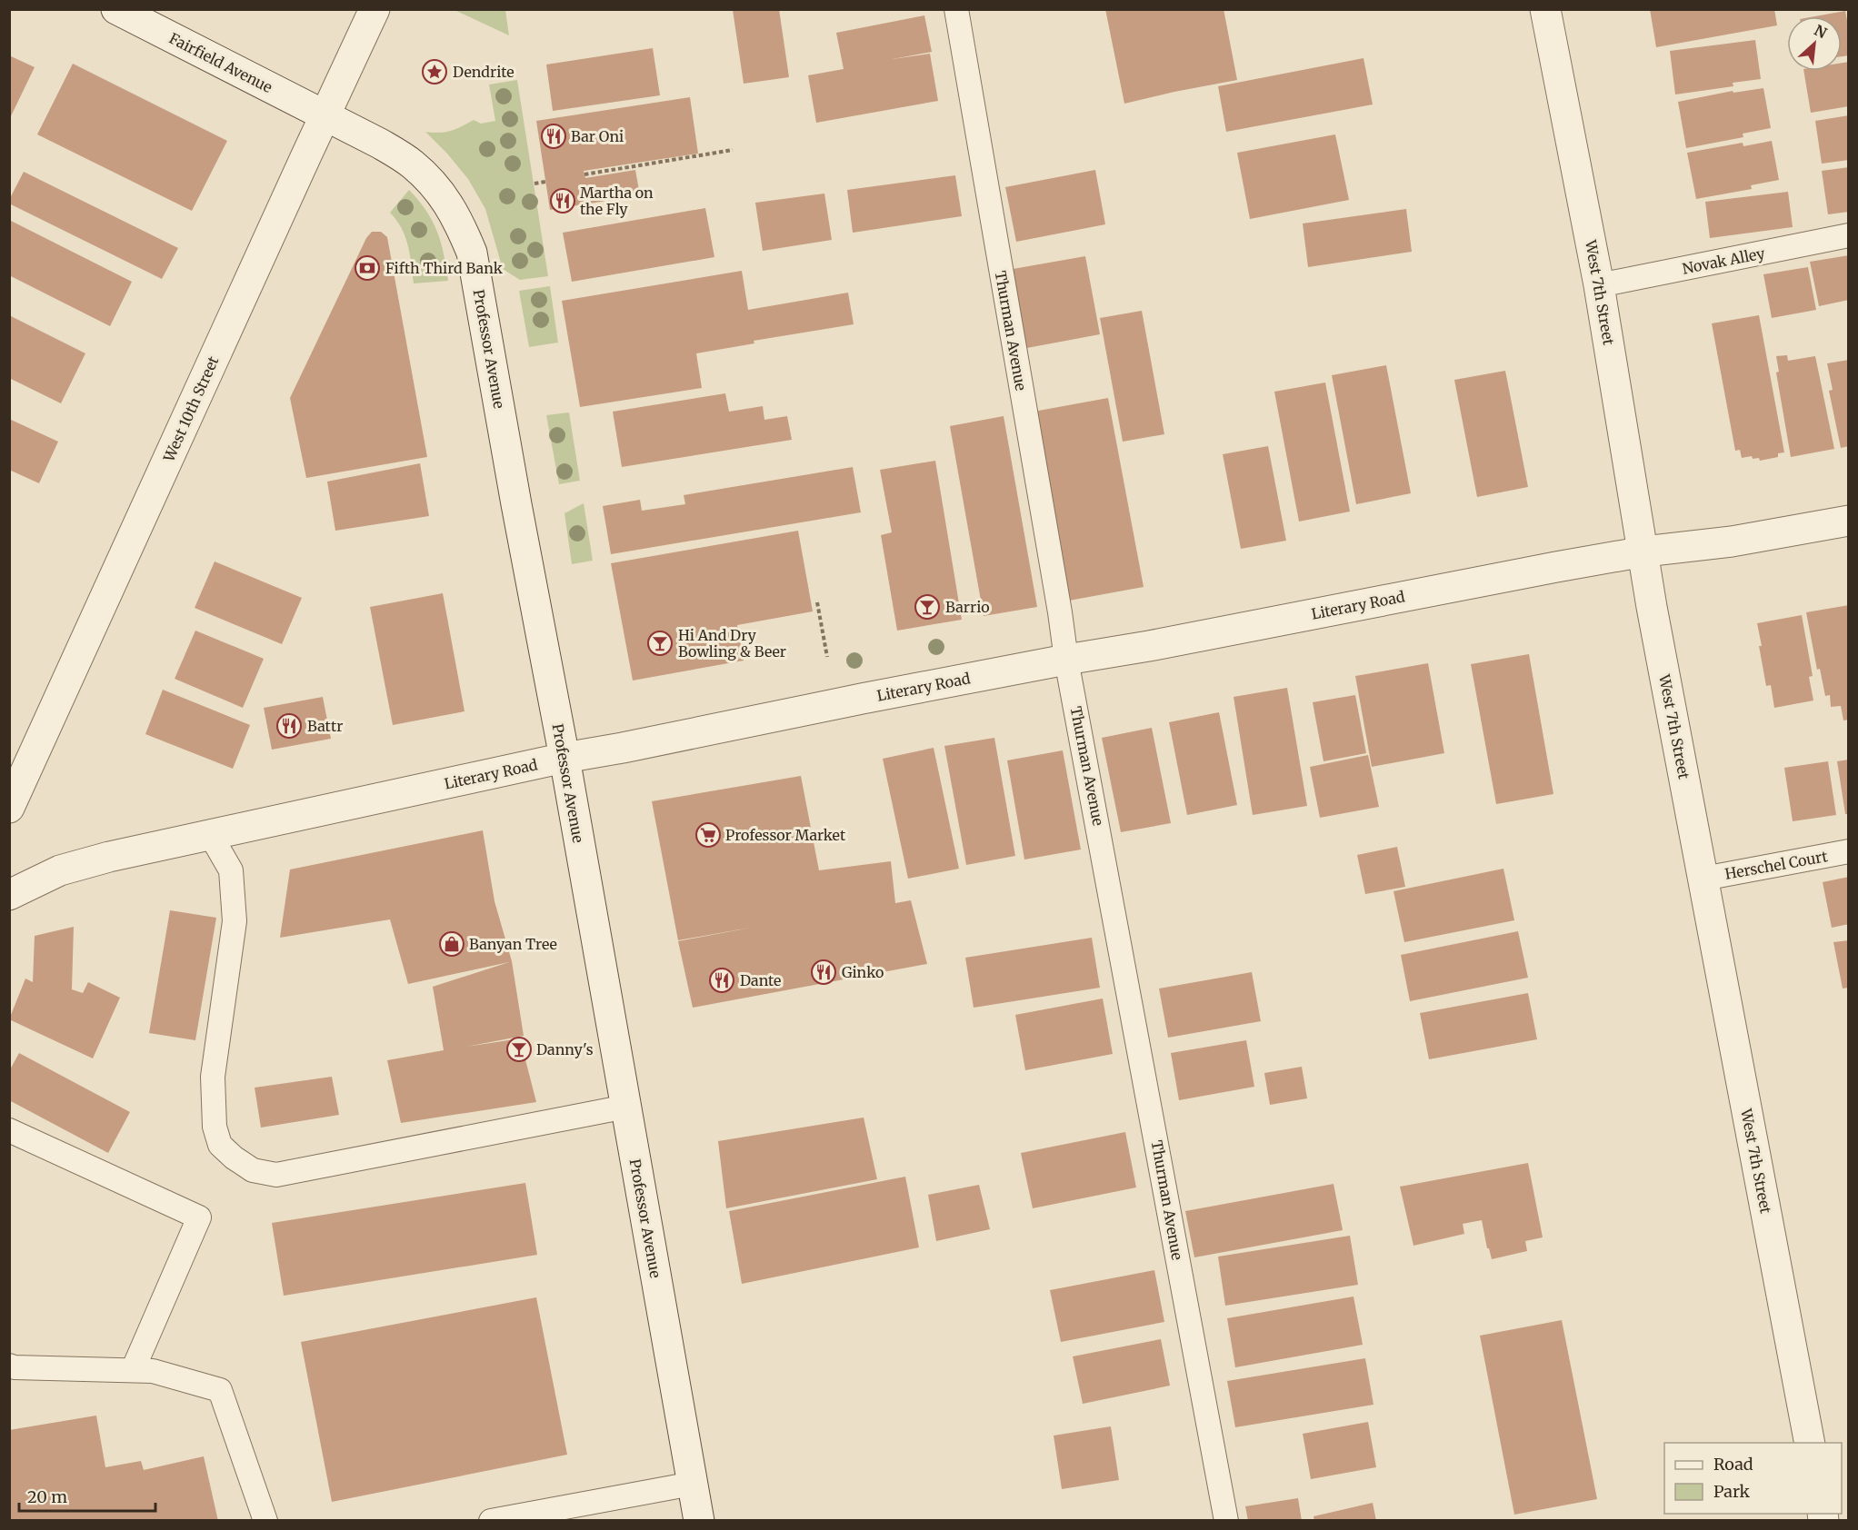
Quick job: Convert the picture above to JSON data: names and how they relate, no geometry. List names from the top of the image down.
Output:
{
  "streets": {
    "street": [
      "Fairfield Avenue",
      "West 7th Street",
      "Professor Avenue",
      "West 10th Street",
      "Literary Road"
    ],
    "lane": ["Novak Alley", "Thurman Avenue", "Herschel Court"]
  },
  "crossings": [
    ["Fairfield Avenue", "Professor Avenue"],
    ["Fairfield Avenue", "West 10th Street"],
    ["Novak Alley", "West 7th Street"],
    ["West 7th Street", "Literary Road"],
    ["West 7th Street", "Herschel Court"],
    ["Thurman Avenue", "Literary Road"],
    ["Professor Avenue", "West 10th Street"],
    ["Professor Avenue", "Literary Road"]
  ],
  "places": {
    "place": ["Dendrite"],
    "restaurant": [
      "Bar Oni",
      "Martha on the Fly",
      "Battr",
      "Ginko",
      "Dante"
    ],
    "bank": ["Fifth Third Bank"],
    "bar": ["Barrio", "Hi And Dry Bowling & Beer", "Danny's"],
    "supermarket": ["Professor Market"],
    "shop": ["Banyan Tree"]
  },
  "legend": ["Road", "Park"],
  "scale_bar": "20 m",
  "north": "top right"
}
